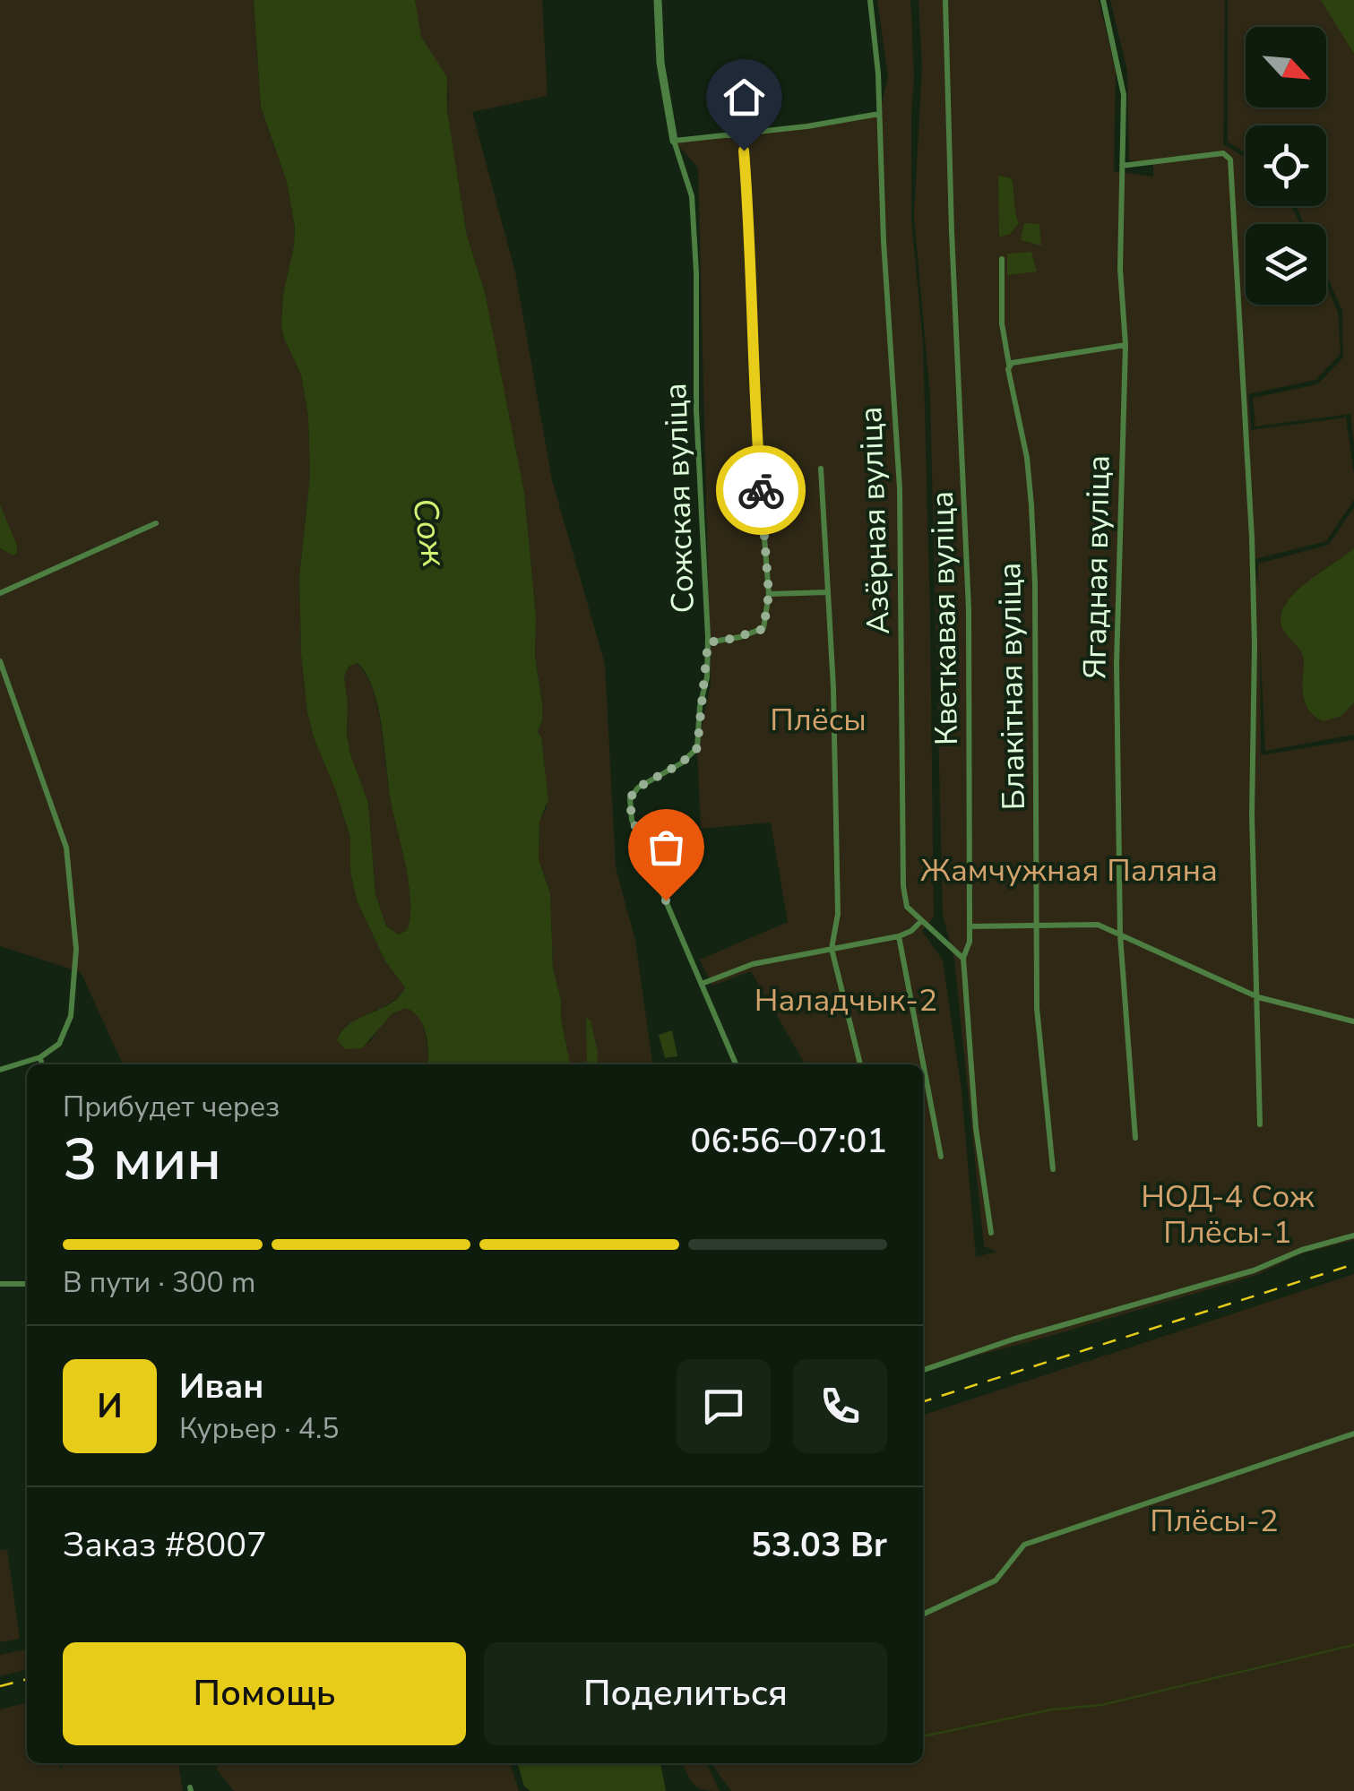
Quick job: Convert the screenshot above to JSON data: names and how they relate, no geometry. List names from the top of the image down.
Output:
{
  "streets": {
    "street": [
      "Сожская вуліца",
      "Азёрная вуліца",
      "Ягадная вуліца",
      "Кветкавая вуліца",
      "Блакітная вуліца"
    ]
  },
  "water": ["Сож"],
  "parks": [
    "Плёсы",
    "Жамчужная Паляна",
    "Наладчык-2",
    "НОД-4 Сож Плёсы-1",
    "Плёсы-2"
  ],
  "north": "bottom right",
  "page": {
    "heading": ["3 мин", "Прибудет через", "06:56–07:01"],
    "panel": [
      "Иван",
      "Курьер · 4.5",
      "Заказ #8007",
      "53.03 Br"
    ],
    "bar": "В пути · 300 m",
    "round": "И",
    "buttons": ["Помощь", "Поделиться"]
  }
}
